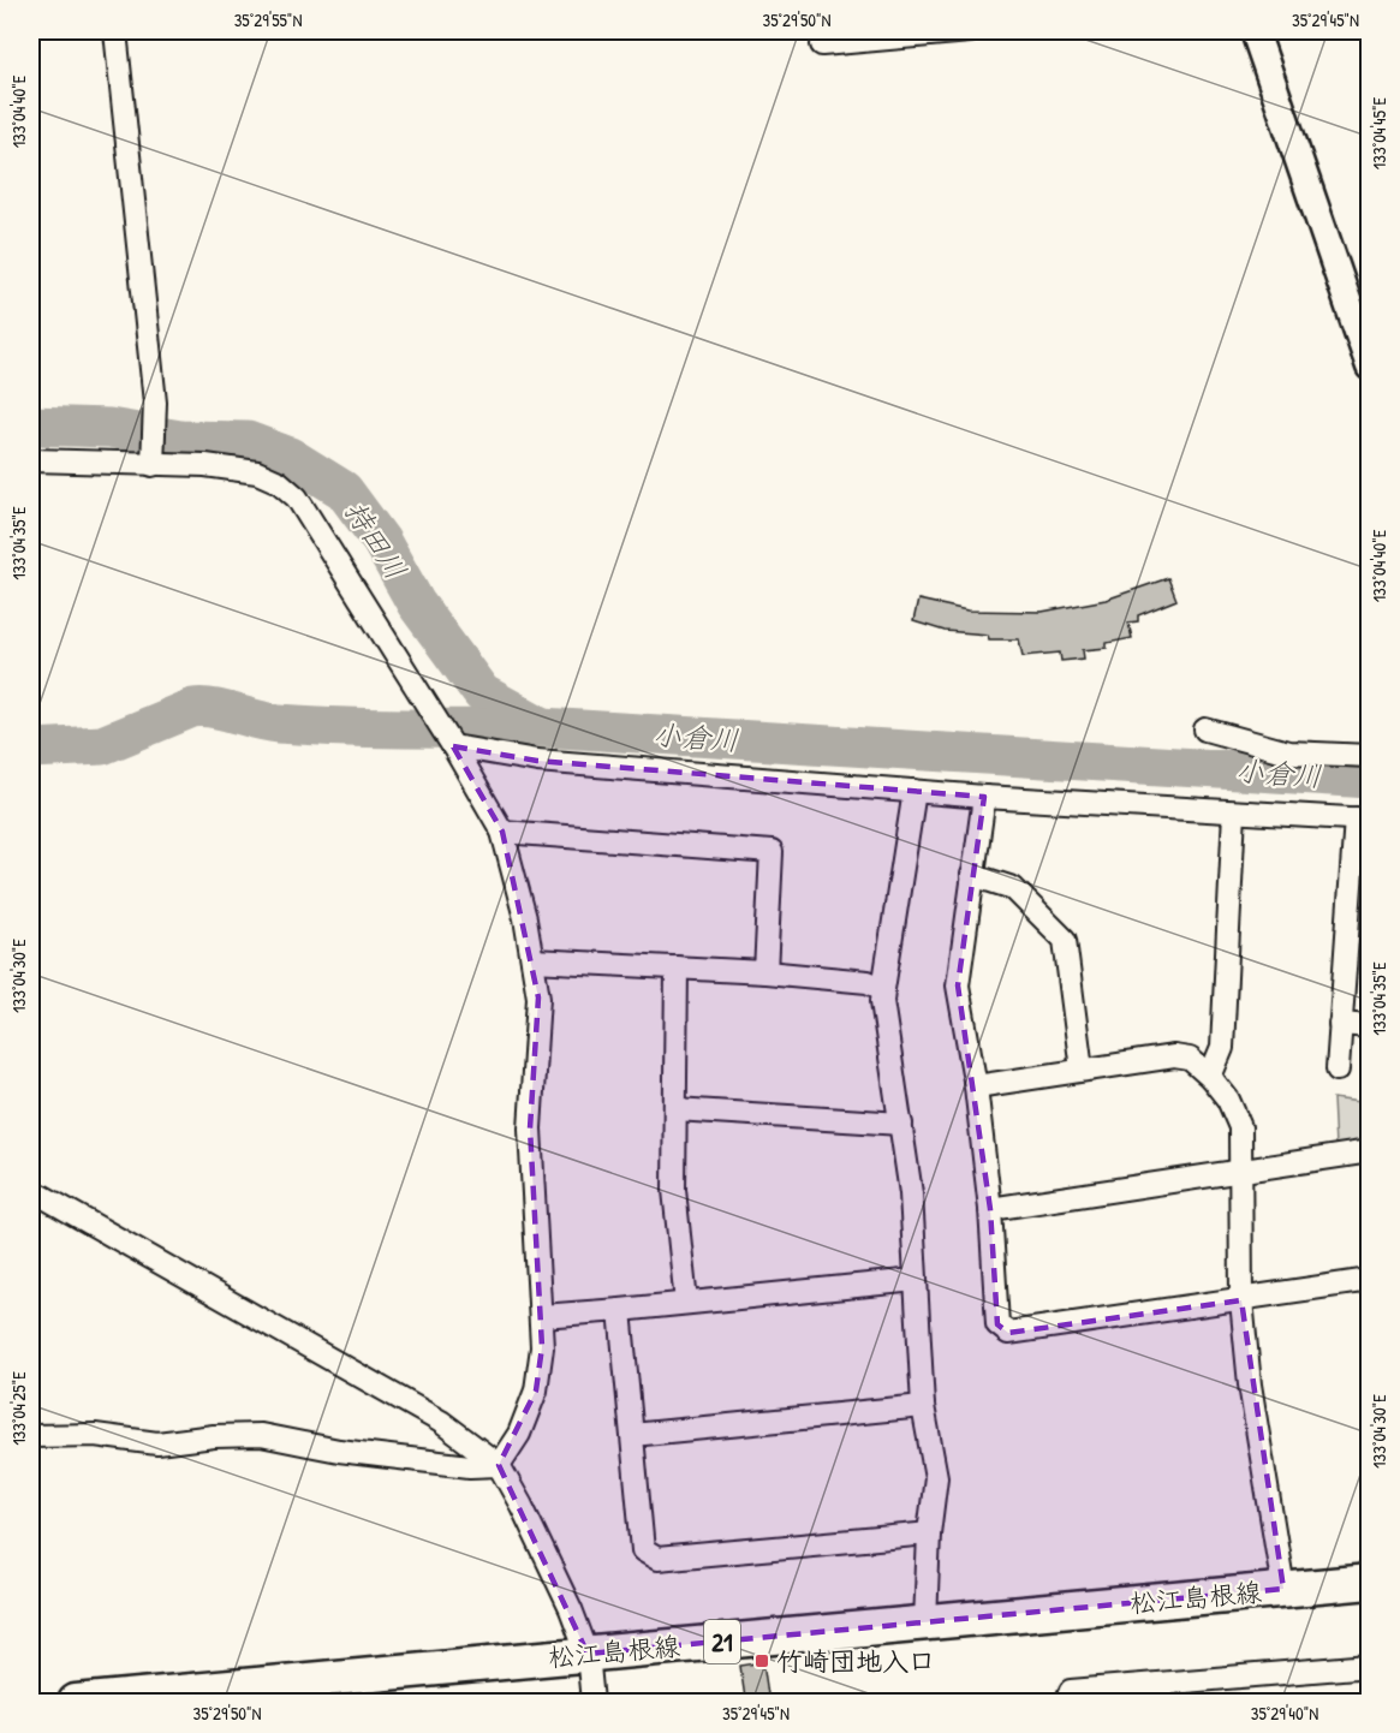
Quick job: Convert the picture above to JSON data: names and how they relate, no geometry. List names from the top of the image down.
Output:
{
  "streets": {
    "main road": ["松江島根線", "21"]
  },
  "water": ["持田川", "小倉川"],
  "places": {
    "transit": ["竹崎団地入口"]
  },
  "coordinates": [
    "35°29'55\"N",
    "35°29'50\"N",
    "35°29'45\"N",
    "133°04'40\"E",
    "133°04'45\"E",
    "133°04'35\"E",
    "133°04'30\"E",
    "133°04'25\"E",
    "35°29'40\"N"
  ]
}
